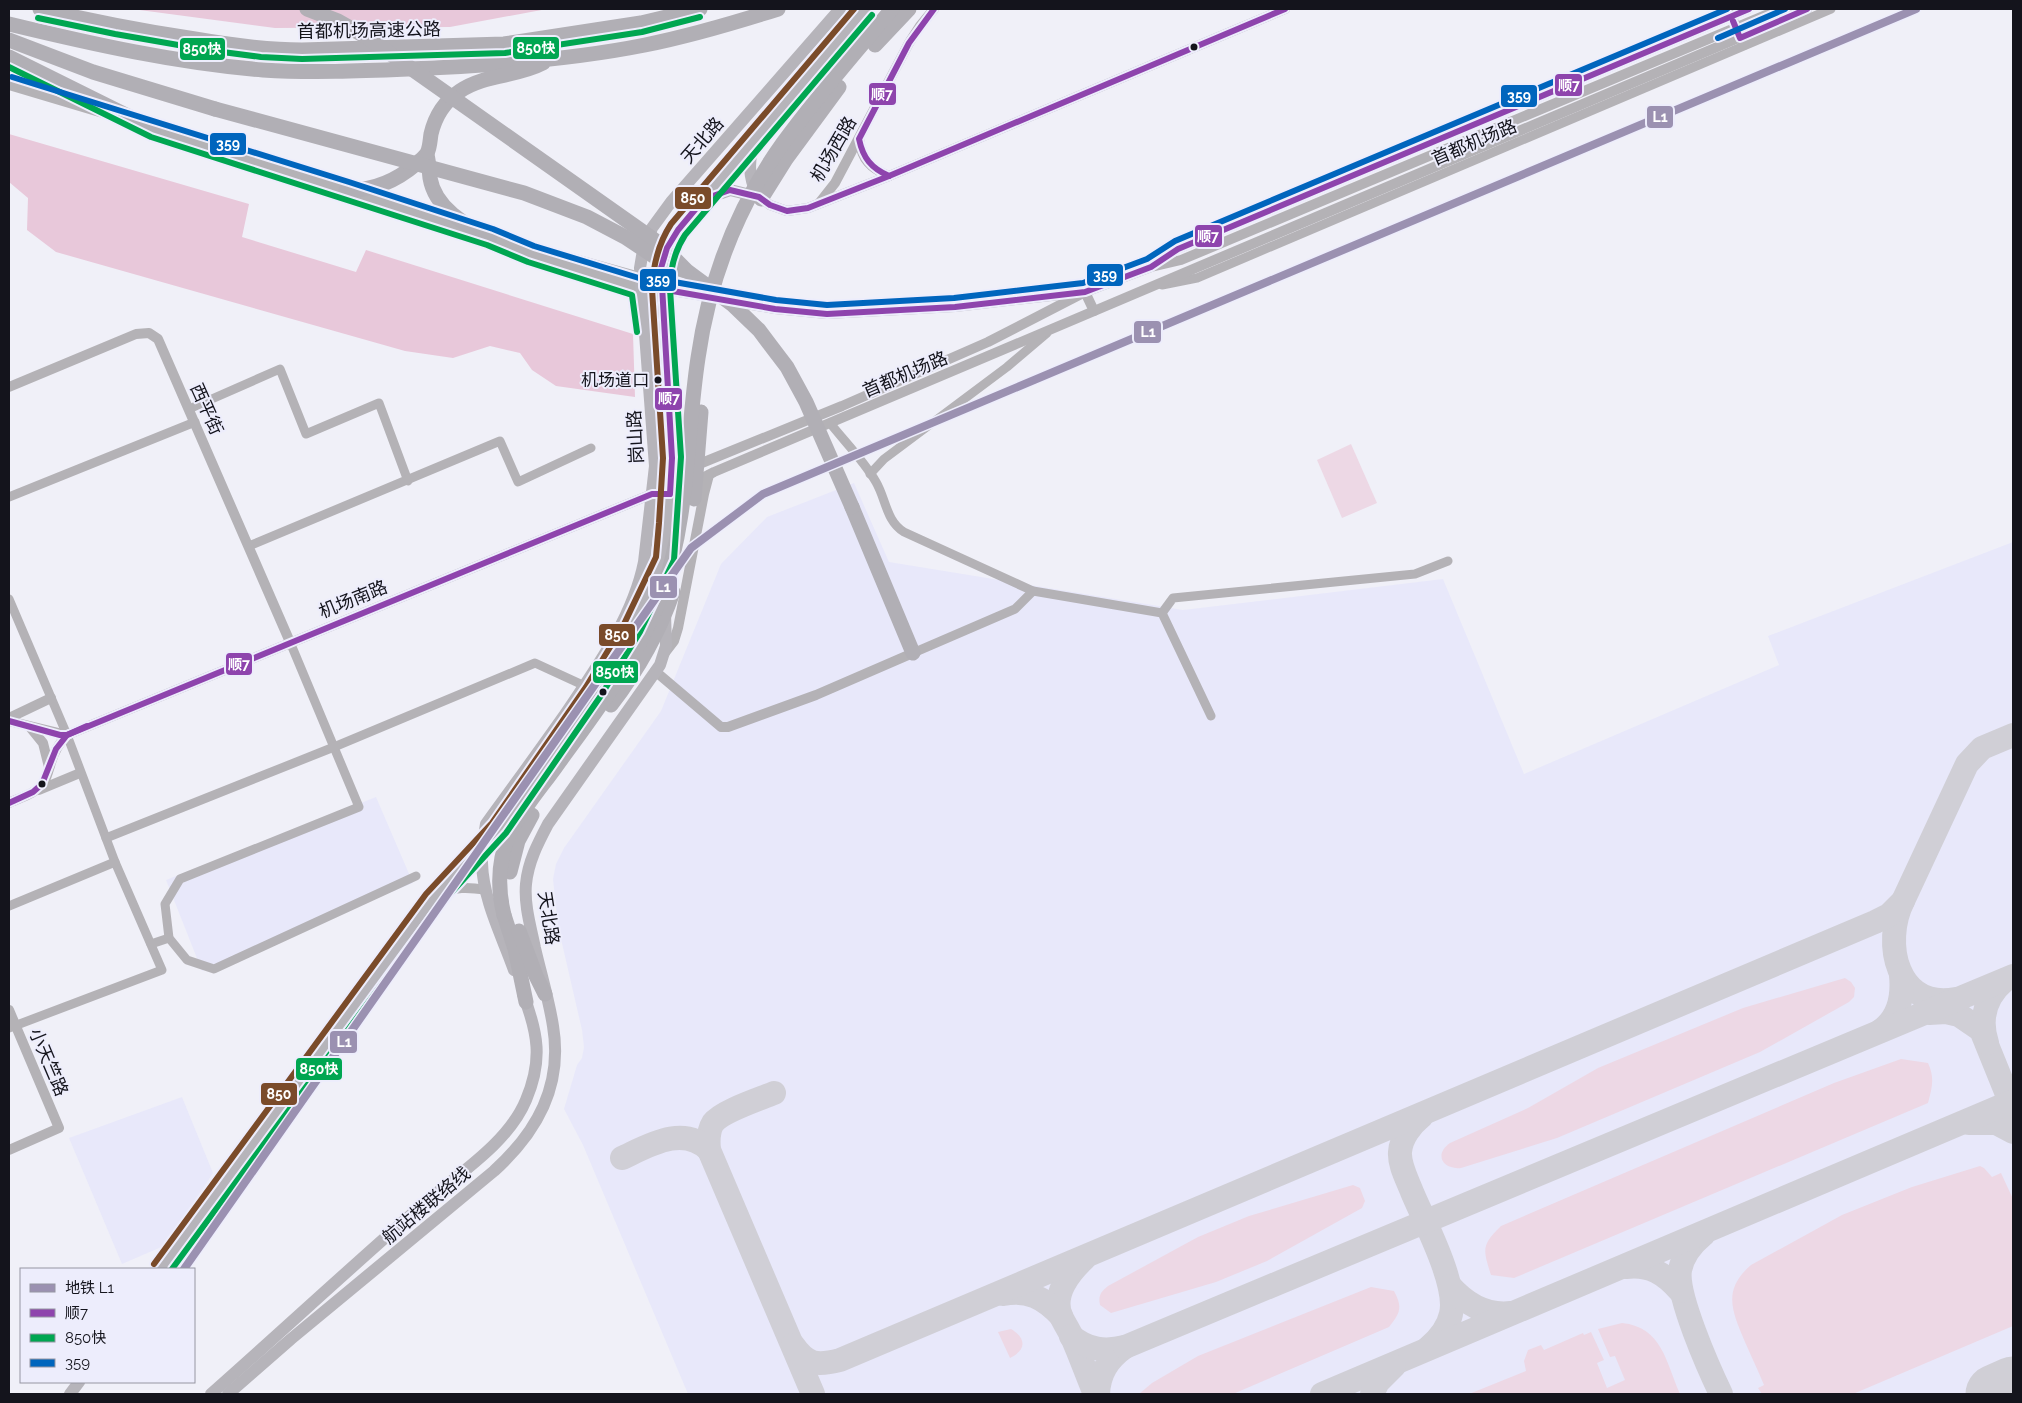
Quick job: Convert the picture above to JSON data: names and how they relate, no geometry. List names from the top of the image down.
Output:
{
  "streets": {
    "highway": ["首都机场高速公路"],
    "main road": ["天北路", "岗山路", "航站楼联络线"],
    "street": [
      "首都机场路",
      "机场西路",
      "西平街",
      "机场南路",
      "小天竺路"
    ]
  },
  "crossings": [
    ["天北路", "首都机场路"],
    ["天北路", "岗山路"],
    ["天北路", "航站楼联络线"],
    ["首都机场路", "岗山路"],
    ["首都机场路", "机场南路"],
    ["西平街", "机场南路"],
    ["岗山路", "机场南路"]
  ],
  "places": ["机场道口"],
  "lines": [
    "metro line L1",
    "transit line 顺7",
    "transit line 359",
    "transit line 850",
    "transit line 850快"
  ],
  "legend": [
    "地铁 L1",
    "顺7",
    "850快",
    "359"
  ]
}
